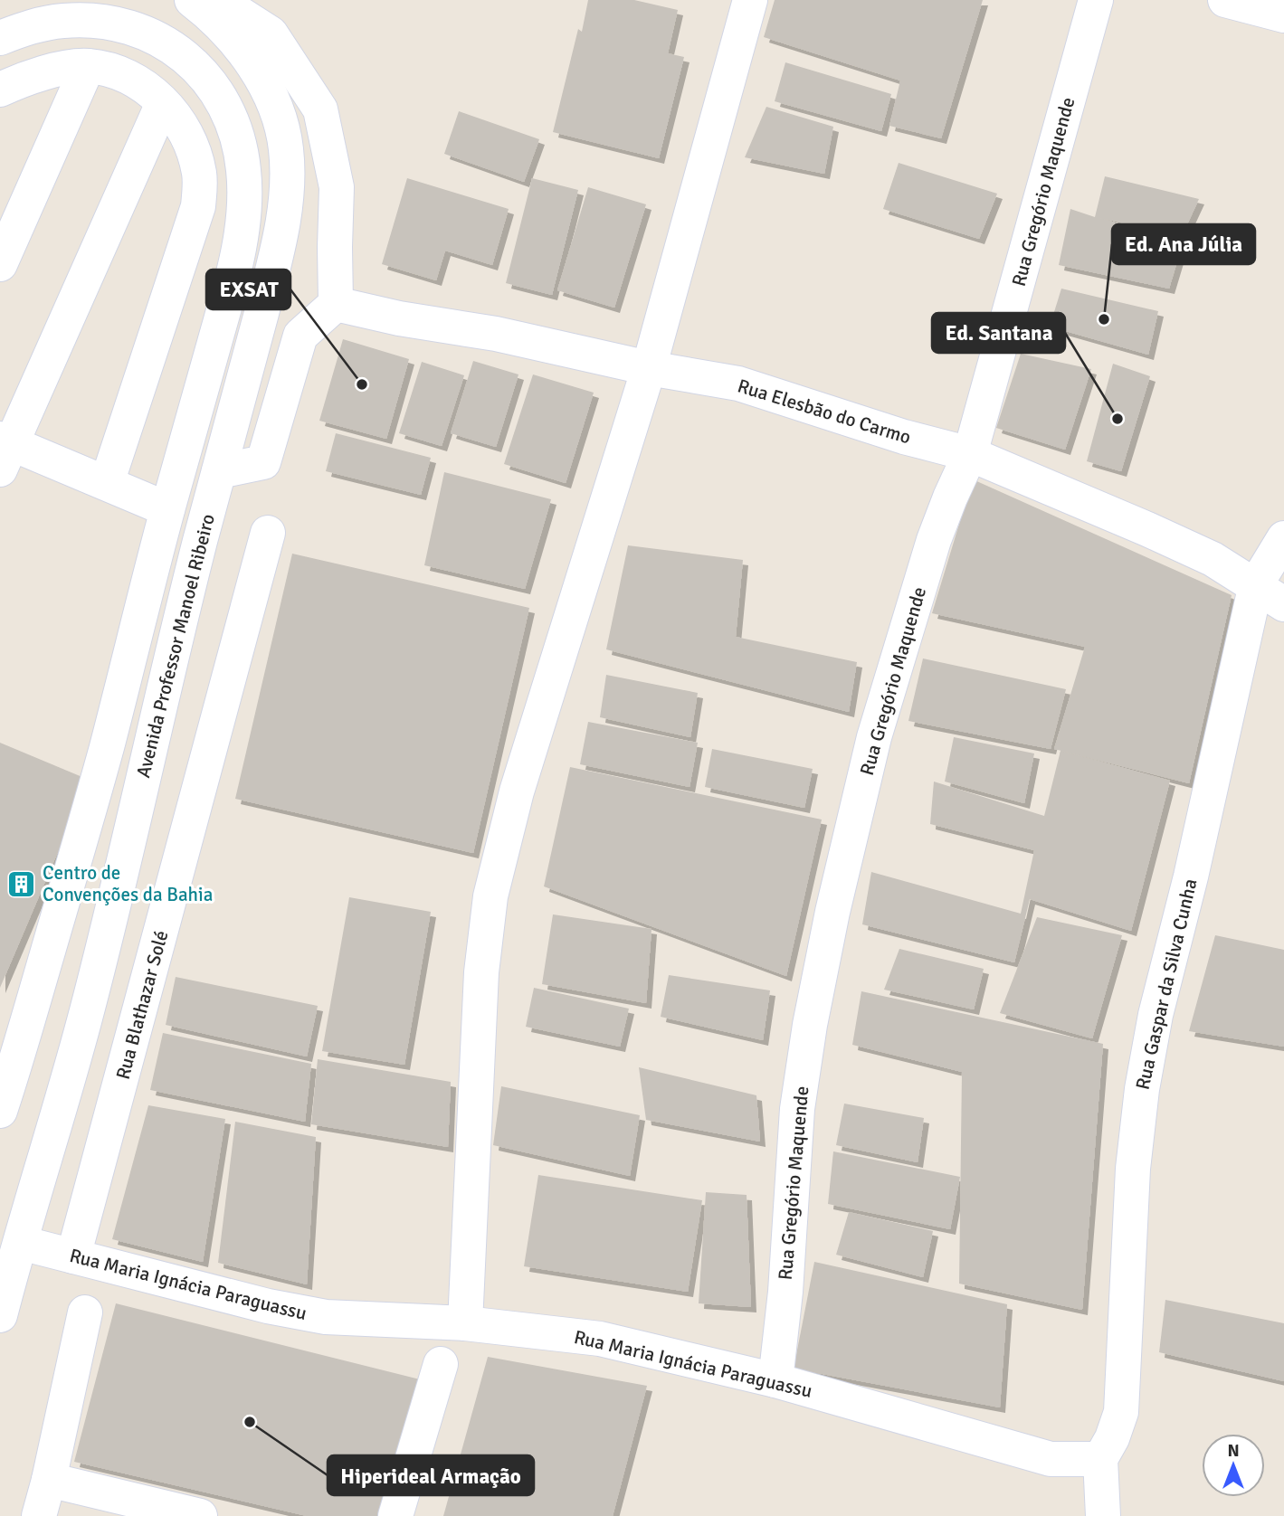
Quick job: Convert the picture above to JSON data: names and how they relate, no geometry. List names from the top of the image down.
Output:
{
  "streets": {
    "street": [
      "Rua Gregório Maquende",
      "Rua Elesbão do Carmo",
      "Avenida Professor Manoel Ribeiro",
      "Rua Gaspar da Silva Cunha",
      "Rua Blathazar Solé",
      "Rua Maria Ignácia Paraguassu"
    ]
  },
  "crossings": [
    ["Rua Gregório Maquende", "Rua Elesbão do Carmo"],
    ["Rua Gregório Maquende", "Rua Maria Ignácia Paraguassu"],
    ["Rua Elesbão do Carmo", "Rua Gaspar da Silva Cunha"],
    ["Avenida Professor Manoel Ribeiro", "Rua Maria Ignácia Paraguassu"],
    ["Rua Gaspar da Silva Cunha", "Rua Maria Ignácia Paraguassu"],
    ["Rua Blathazar Solé", "Rua Maria Ignácia Paraguassu"]
  ],
  "places": {
    "other": [
      "Ed. Ana Júlia",
      "EXSAT",
      "Ed. Santana",
      "Hiperideal Armação"
    ],
    "building": ["Centro de Convenções da Bahia"]
  },
  "north": "top"
}
